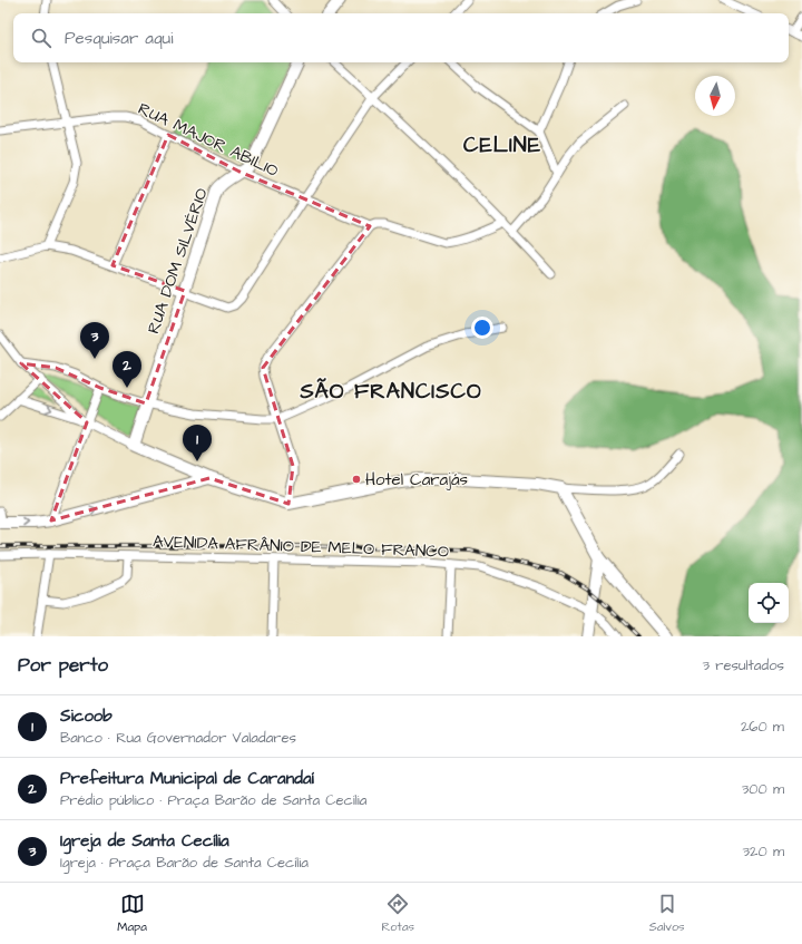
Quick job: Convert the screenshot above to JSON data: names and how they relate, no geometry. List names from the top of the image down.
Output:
{
  "streets": {
    "main road": ["RUA DOM SILVÉRIO"],
    "street": ["RUA MAJOR ABILIO", "AVENIDA AFRÂNIO DE MELO FRANCO"]
  },
  "crossings": [
    ["RUA MAJOR ABILIO", "RUA DOM SILVÉRIO"]
  ],
  "districts": ["CELINE", "SÃO FRANCISCO"],
  "places": ["Hotel Carajás"],
  "north": "bottom",
  "page": {
    "search": "Pesquisar aqui",
    "pins": ["3", "2", "1"],
    "heading": ["Por perto", "3 resultados"],
    "list": [
      {
        "mark": "1",
        "name": "Sicoob",
        "note": "Banco · Rua Governador Valadares",
        "value": "260 m"
      },
      {
        "mark": "2",
        "name": "Prefeitura Municipal de Carandaí",
        "note": "Prédio público · Praça Barão de Santa Cecília",
        "value": "300 m"
      },
      {
        "mark": "3",
        "name": "Igreja de Santa Cecília",
        "note": "Igreja · Praça Barão de Santa Cecília",
        "value": "320 m"
      }
    ],
    "nav": ["Mapa", "Rotas", "Salvos"]
  }
}
